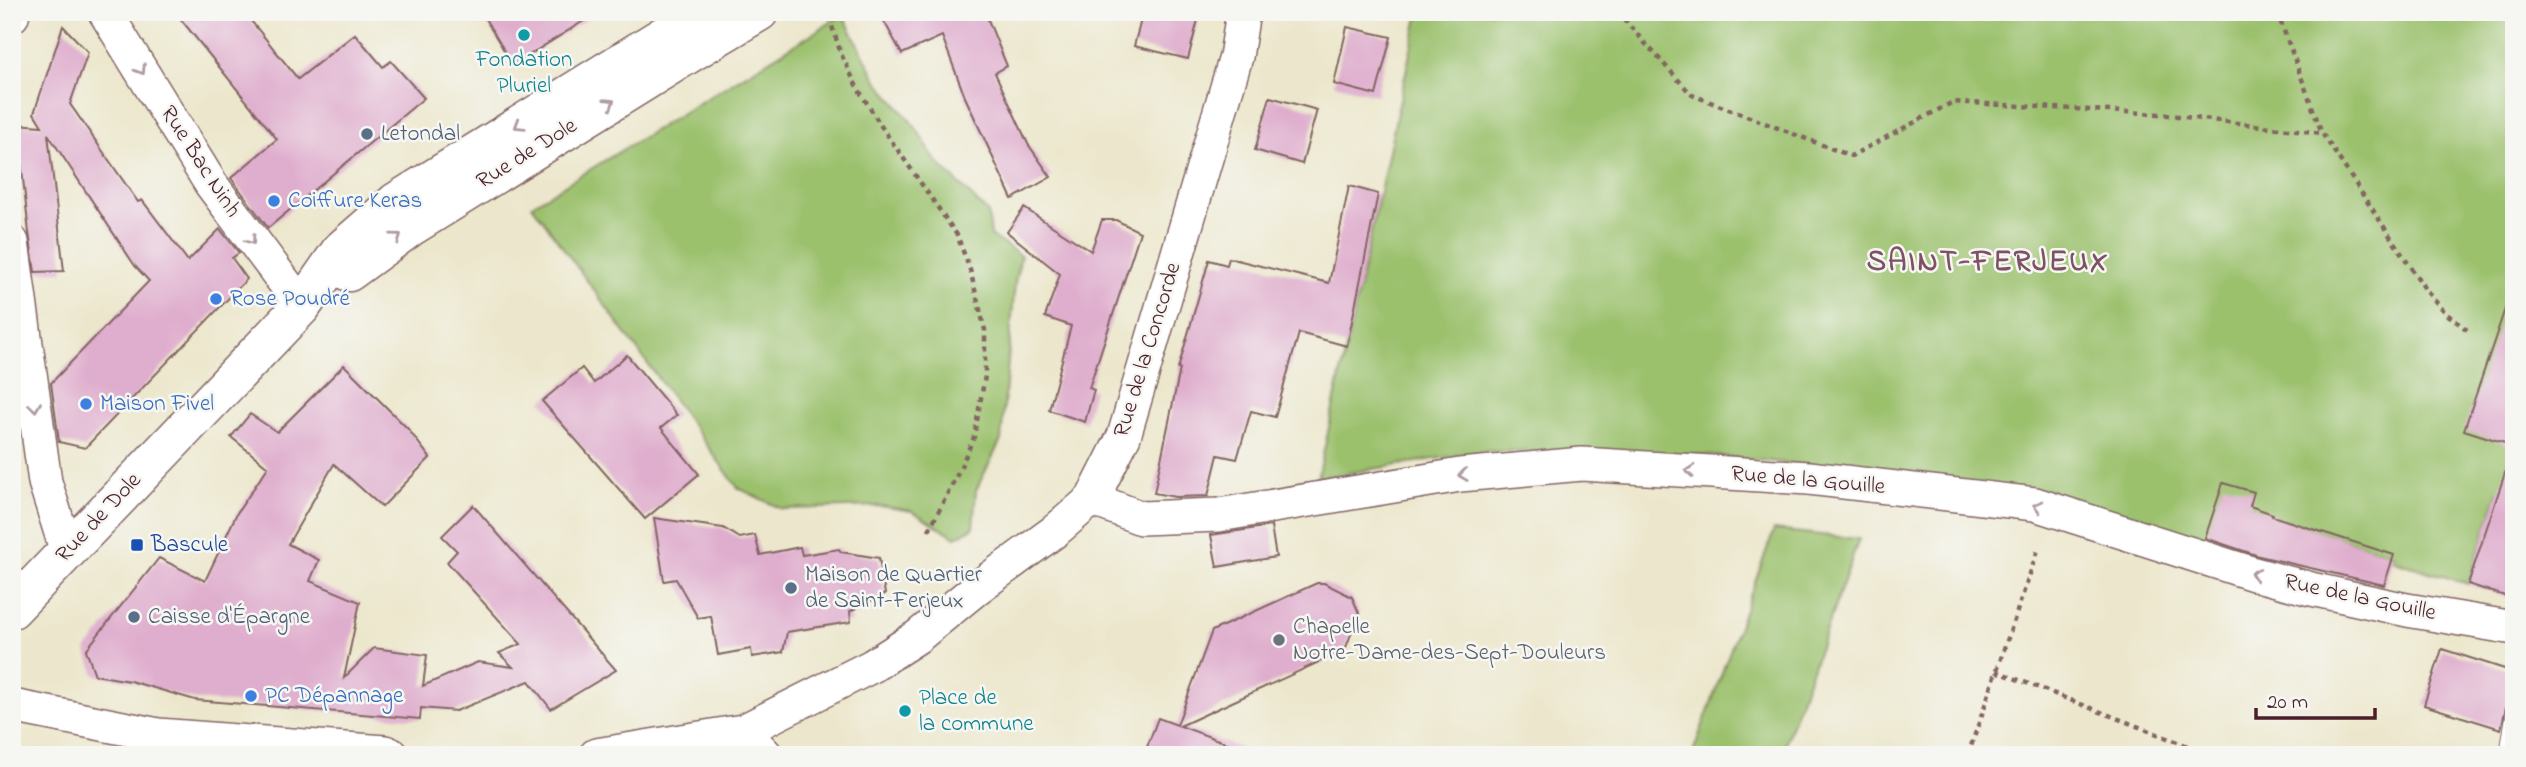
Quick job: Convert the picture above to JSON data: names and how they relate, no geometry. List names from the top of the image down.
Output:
{
  "streets": {
    "main road": ["Rue de Dole"],
    "street": ["Rue Bac Ninh", "Rue de la Concorde", "Rue de la Gouille"]
  },
  "crossings": [
    ["Rue de Dole", "Rue Bac Ninh"],
    ["Rue de la Concorde", "Rue de la Gouille"]
  ],
  "one_way": ["Rue de la Gouille"],
  "districts": ["SAINT-FERJEUX"],
  "places": {
    "other": [
      "Fondation Pluriel",
      "Letondal",
      "Coiffure Keras",
      "Rose Poudré",
      "Maison Fivel",
      "Maison de Quartier de Saint-Ferjeux",
      "Caisse d'Épargne",
      "Chapelle Notre-Dame-des-Sept-Douleurs",
      "PC Dépannage",
      "Place de la commune"
    ],
    "transit": ["Bascule"]
  },
  "scale_bar": "20 m"
}
